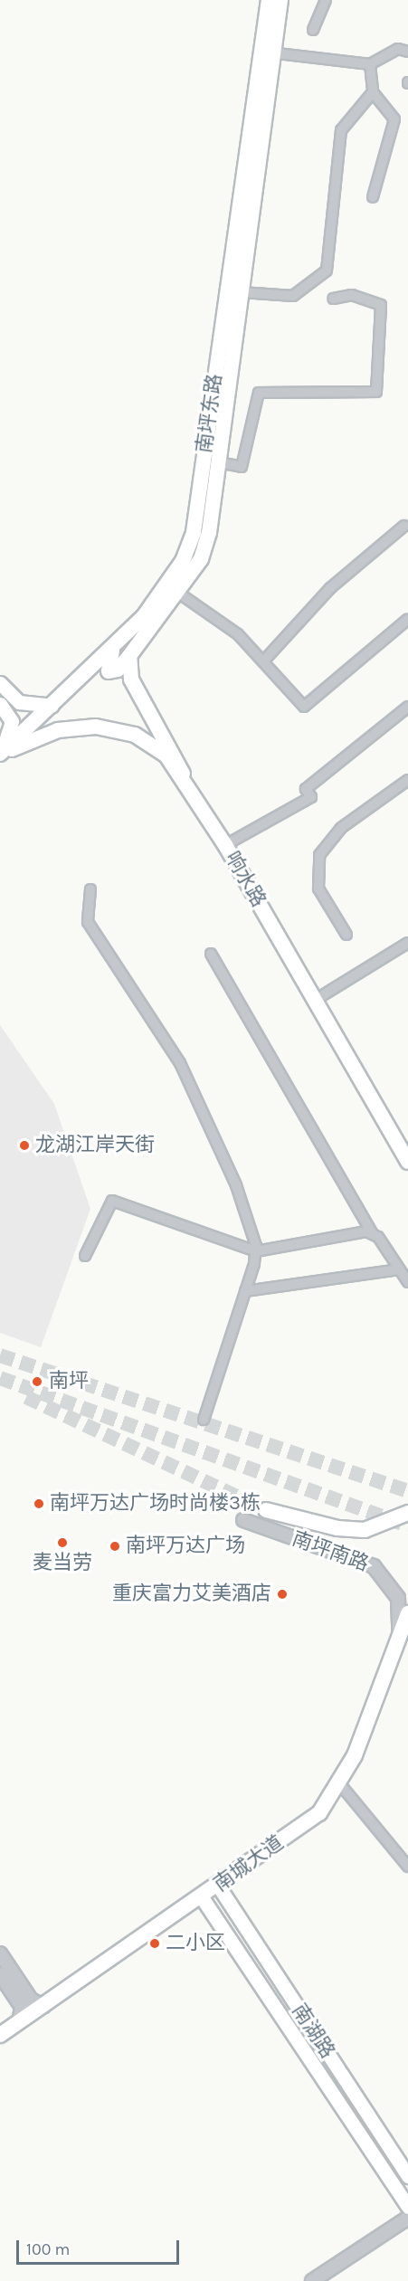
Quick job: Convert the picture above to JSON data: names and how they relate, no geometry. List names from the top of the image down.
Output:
{
  "streets": {
    "main road": [
      "南坪东路",
      "响水路",
      "南城大道",
      "南湖路"
    ],
    "street": ["南坪南路"]
  },
  "crossings": [
    ["南坪东路", "响水路"],
    ["南坪南路", "南城大道"],
    ["南城大道", "南湖路"]
  ],
  "places": [
    "龙湖江岸天街",
    "南坪",
    "南坪万达广场时尚楼3栋",
    "麦当劳",
    "南坪万达广场",
    "重庆富力艾美酒店",
    "二小区"
  ],
  "scale_bar": "100 m"
}
